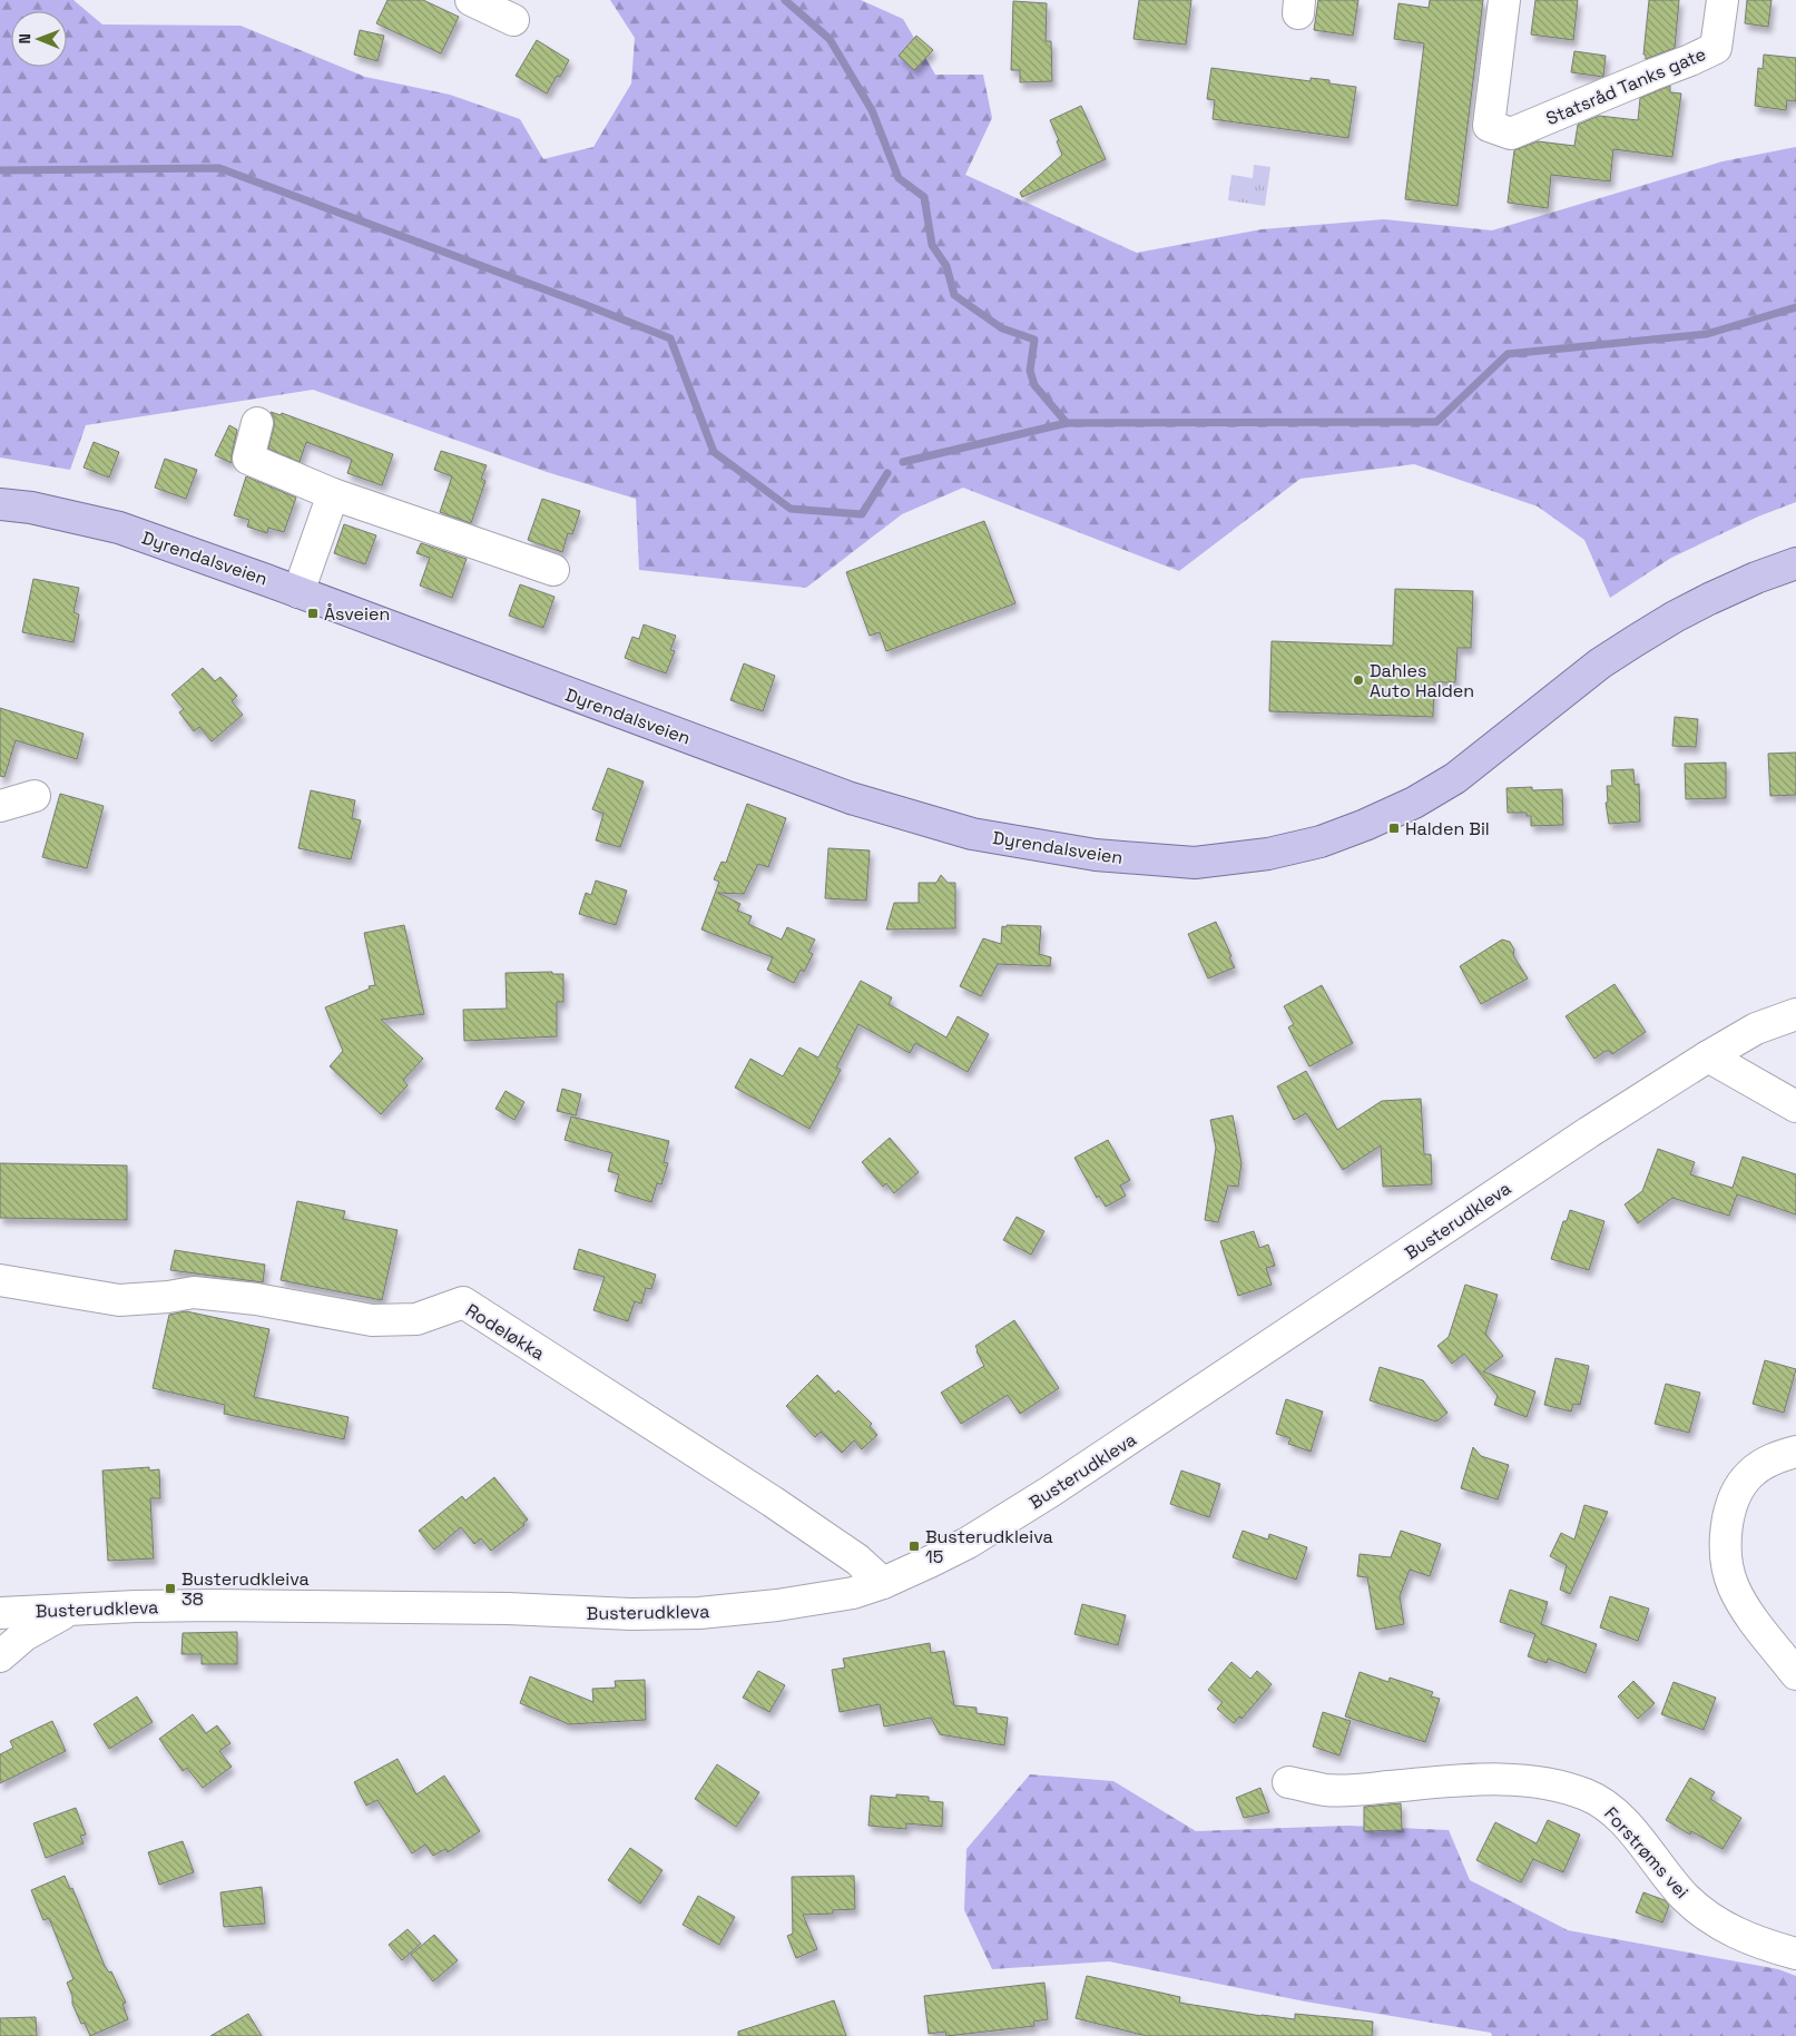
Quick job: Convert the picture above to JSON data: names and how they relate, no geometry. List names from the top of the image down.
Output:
{
  "streets": {
    "main road": ["Dyrendalsveien"],
    "street": [
      "Statsråd Tanks gate",
      "Busterudkleva",
      "Rodeløkka",
      "Forstrøms vei"
    ]
  },
  "crossings": [
    ["Busterudkleva", "Rodeløkka"]
  ],
  "places": {
    "transit": [
      "Åsveien",
      "Halden Bil",
      "Busterudkleiva 15",
      "Busterudkleiva 38"
    ],
    "other": ["Dahles Auto Halden"]
  },
  "north": "left"
}
